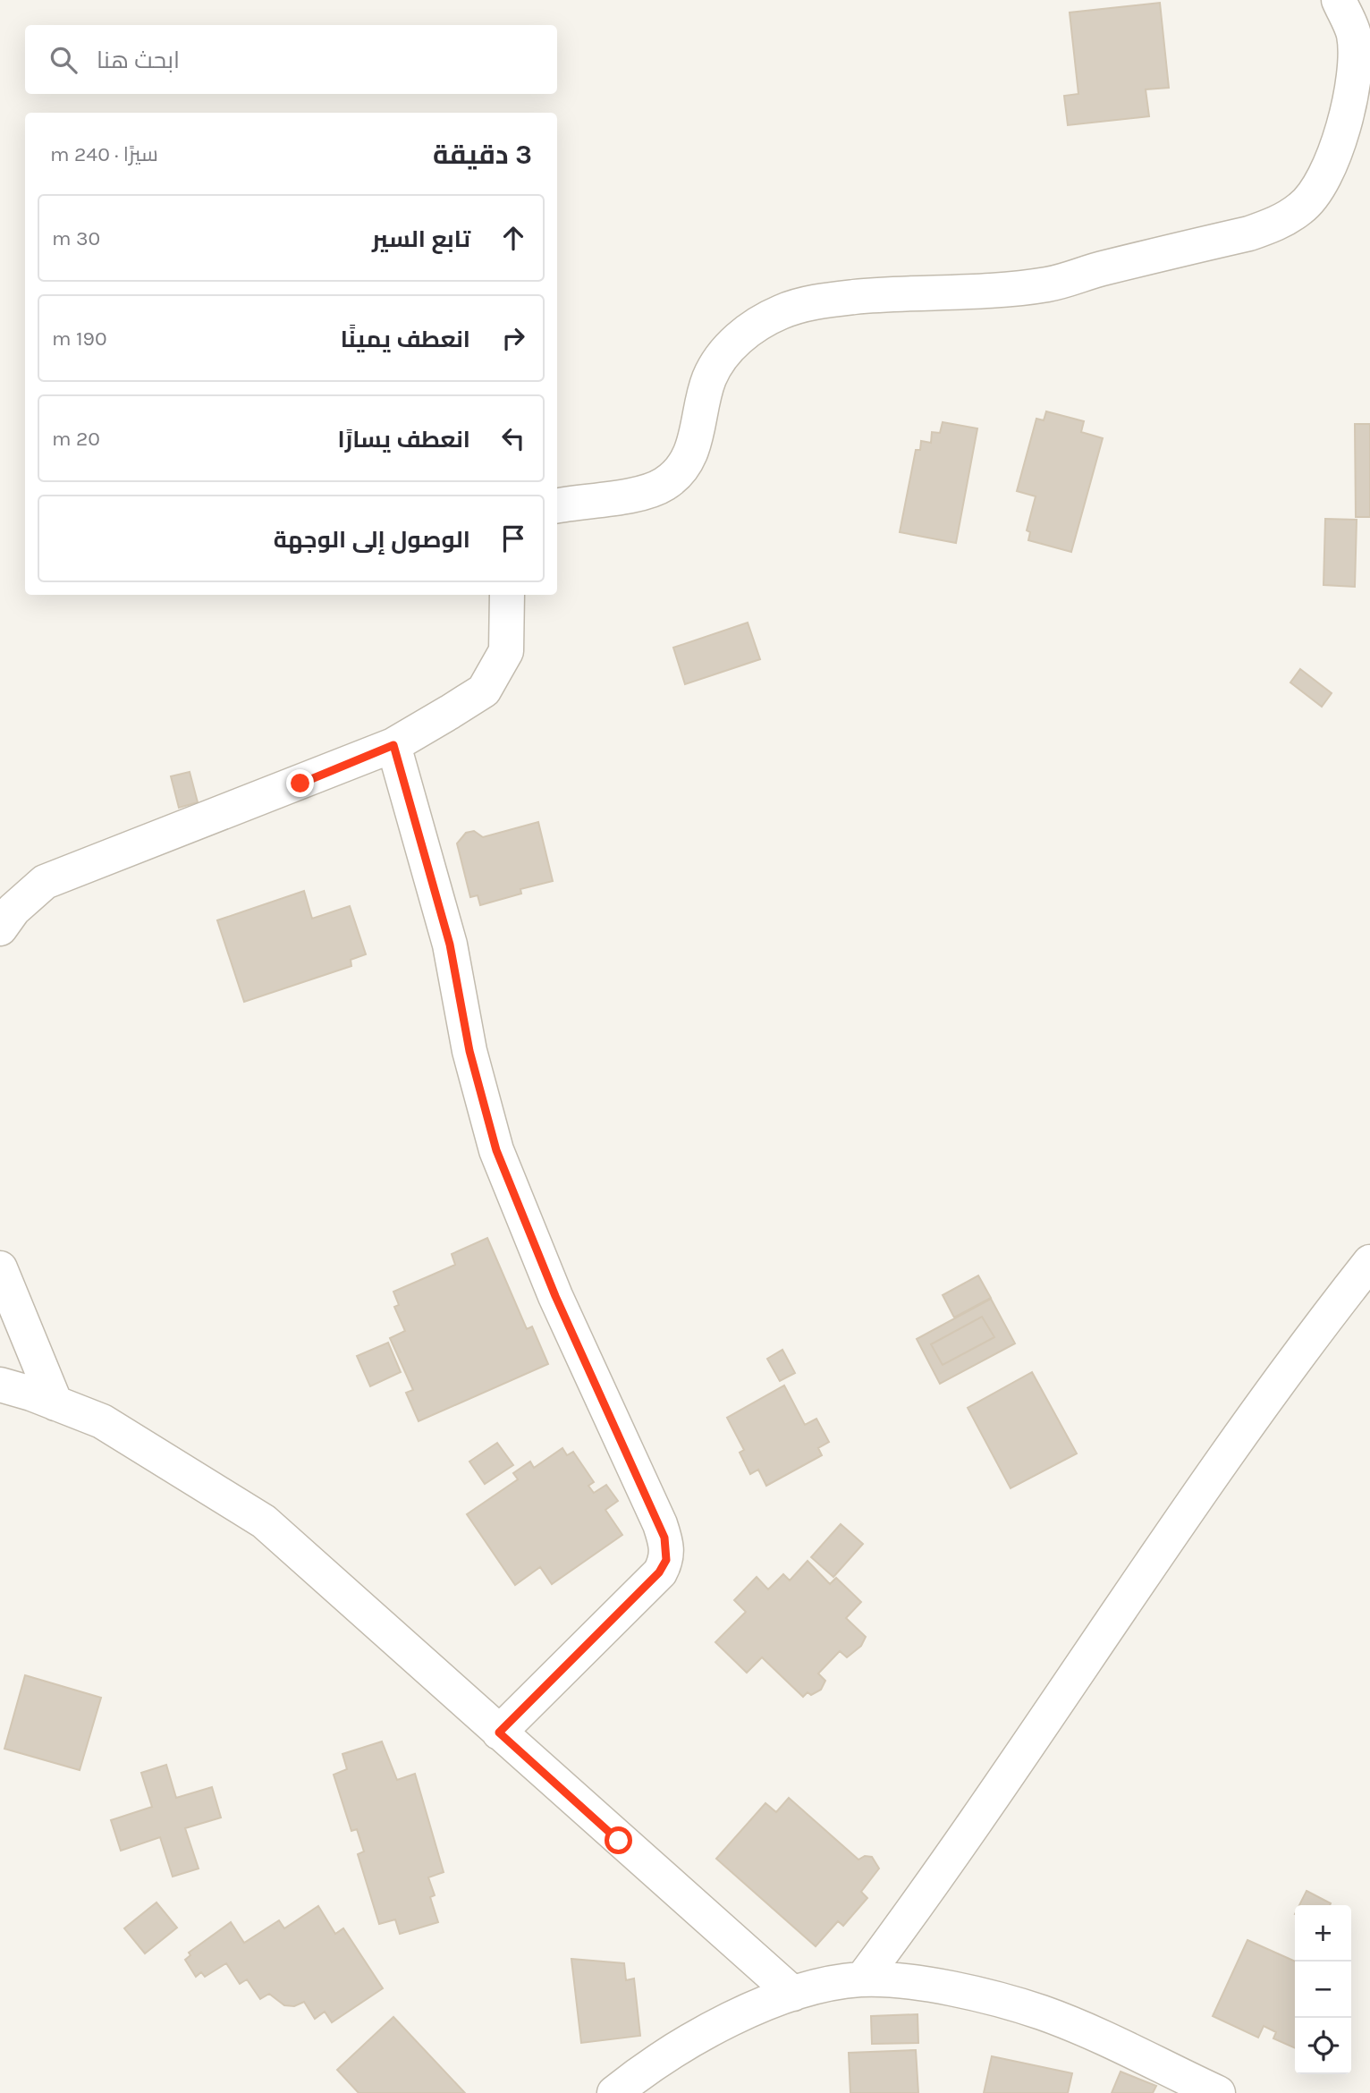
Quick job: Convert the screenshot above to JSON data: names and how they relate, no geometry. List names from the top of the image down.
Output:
{
  "page": {
    "search": "ابحث هنا",
    "heading": ["3 دقيقة", "سيرًا · 240 m"],
    "list": [
      ["تابع السير", "30 m"],
      ["انعطف يمينًا", "190 m"],
      ["انعطف يسارًا", "20 m"],
      "الوصول إلى الوجهة"
    ],
    "map_buttons": ["+", "−"]
  }
}
